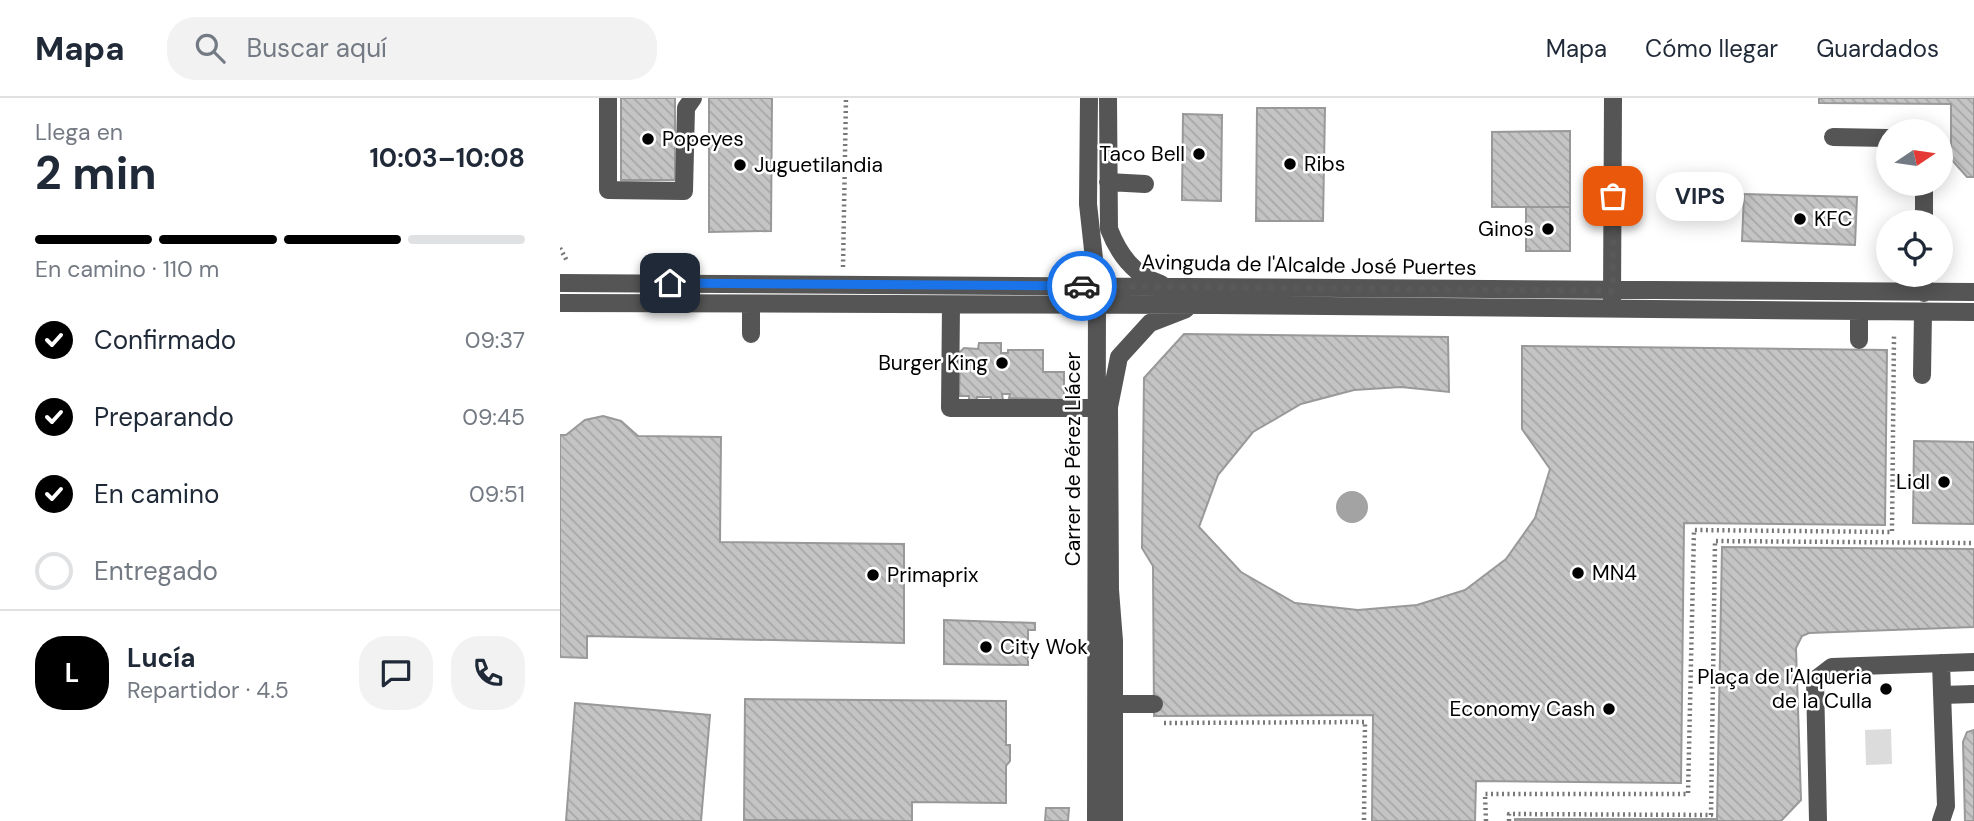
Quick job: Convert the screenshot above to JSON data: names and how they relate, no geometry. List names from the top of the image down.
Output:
{
  "streets": {
    "street": ["Avinguda de l'Alcalde José Puertes", "Carrer de Pérez Llácer"]
  },
  "crossings": [
    ["Avinguda de l'Alcalde José Puertes", "Carrer de Pérez Llácer"]
  ],
  "places": [
    "Popeyes",
    "Taco Bell",
    "Ribs",
    "Juguetilandia",
    "VIPS",
    "KFC",
    "Ginos",
    "Burger King",
    "Lidl",
    "MN4",
    "Primaprix",
    "City Wok",
    "Plaça de l'Alqueria de la Culla",
    "Economy Cash"
  ],
  "north": "right",
  "page": {
    "header": "Mapa",
    "search": "Buscar aquí",
    "nav": ["Mapa", "Cómo llegar", "Guardados"],
    "heading": ["2 min", "Llega en", "10:03–10:08"],
    "panel": ["Lucía", "Repartidor · 4.5"],
    "bubble": "VIPS",
    "bar": "En camino · 110 m",
    "list": [
      ["Confirmado", "09:37"],
      ["Preparando", "09:45"],
      ["En camino", "09:51"],
      "Entregado"
    ],
    "round": "L"
  }
}
